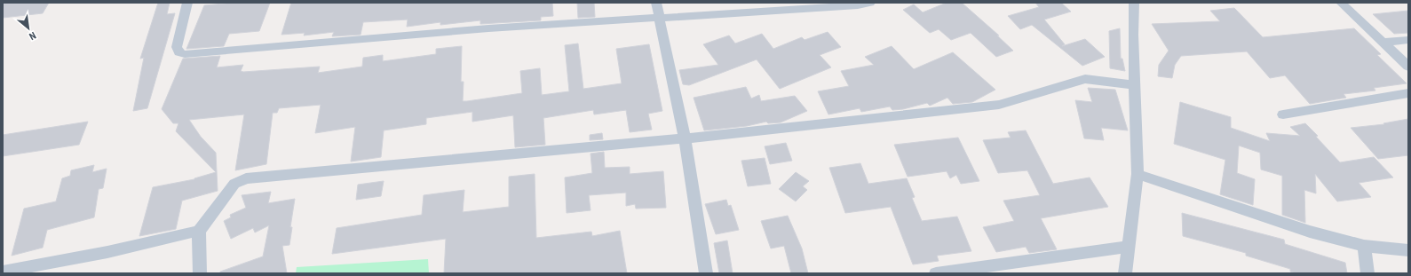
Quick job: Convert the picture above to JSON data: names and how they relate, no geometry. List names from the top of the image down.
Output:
{
  "north": "bottom right"
}
